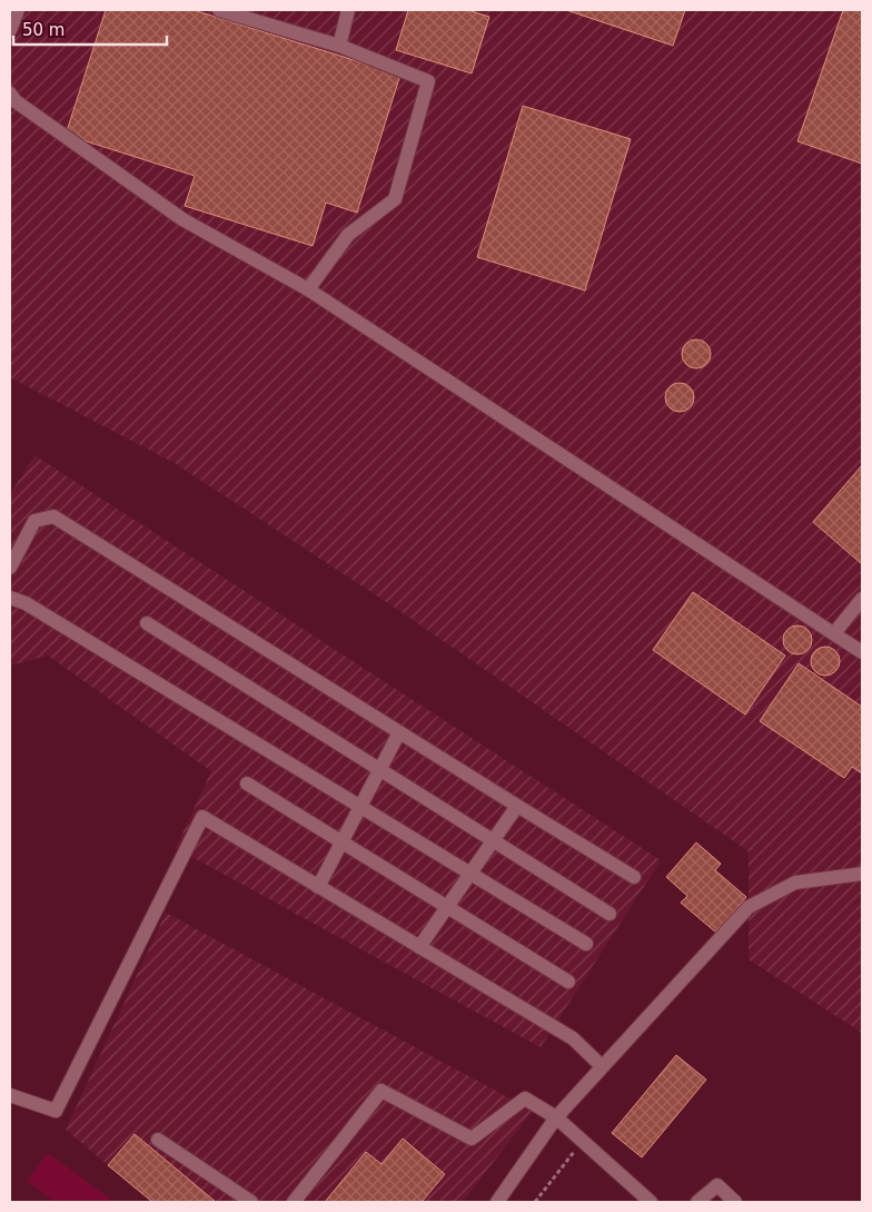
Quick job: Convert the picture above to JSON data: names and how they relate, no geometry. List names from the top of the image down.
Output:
{
  "scale_bar": "50 m"
}
